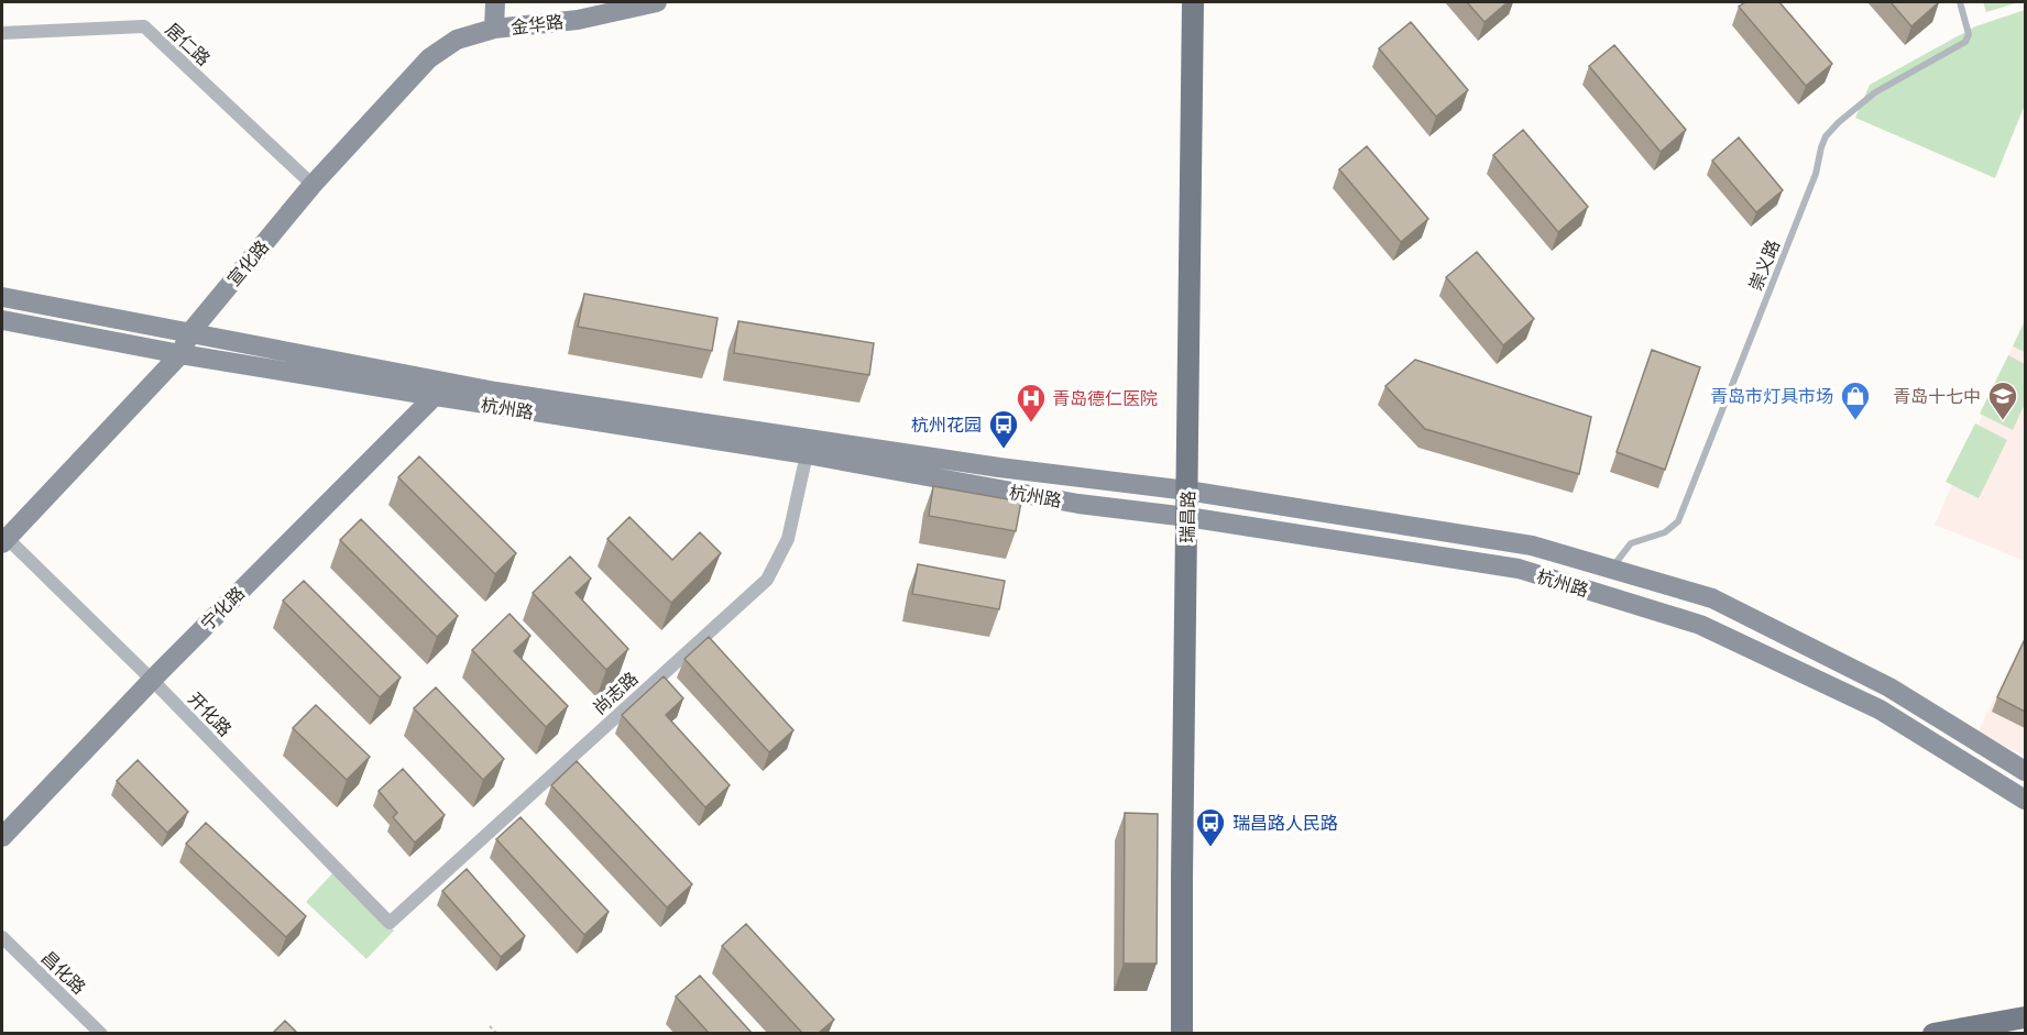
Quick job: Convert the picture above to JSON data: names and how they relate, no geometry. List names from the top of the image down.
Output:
{
  "streets": {
    "main road": [
      "金华路",
      "宣化路",
      "杭州路",
      "瑞昌路",
      "宁化路"
    ],
    "street": [
      "居仁路",
      "尚志路",
      "开化路",
      "昌化路"
    ],
    "lane": ["崇义路"]
  },
  "crossings": [
    ["金华路", "宣化路"],
    ["居仁路", "宣化路"],
    ["宣化路", "杭州路"],
    ["宣化路", "开化路"],
    ["崇义路", "杭州路"],
    ["杭州路", "瑞昌路"],
    ["杭州路", "宁化路"],
    ["杭州路", "尚志路"],
    ["宁化路", "开化路"],
    ["尚志路", "开化路"]
  ],
  "places": {
    "shop": ["青岛市灯具市场"],
    "school or university": ["青岛十七中"],
    "hospital": ["青岛德仁医院"],
    "bus stop": ["杭州花园", "瑞昌路人民路"]
  }
}
